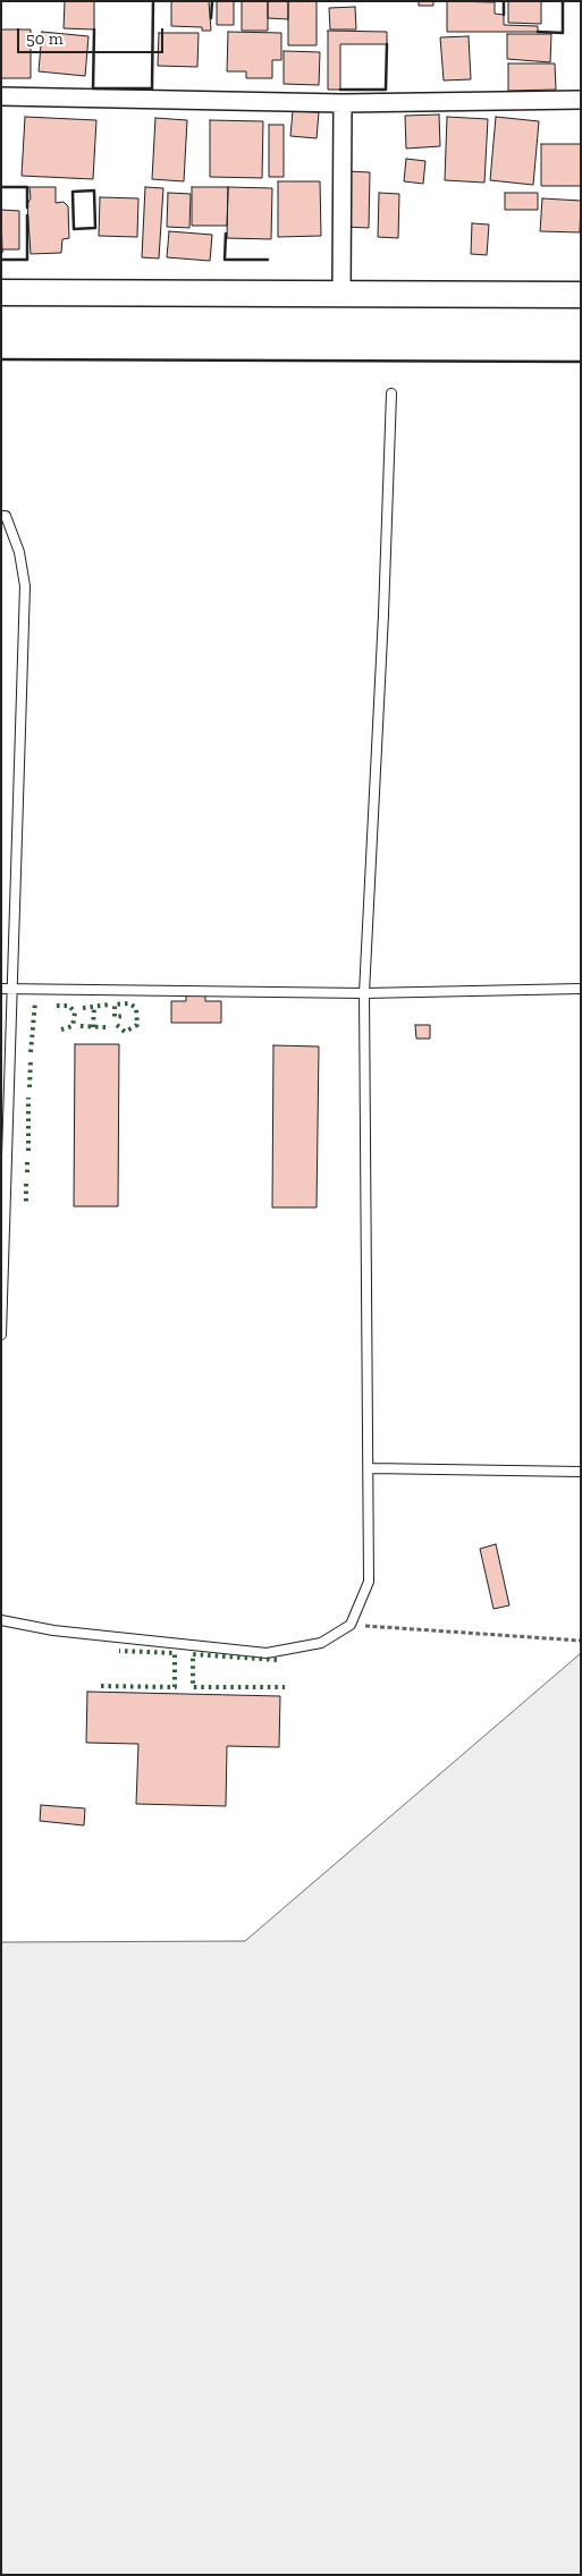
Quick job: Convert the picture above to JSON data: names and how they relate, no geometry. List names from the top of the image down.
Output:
{
  "scale_bar": "50 m"
}
